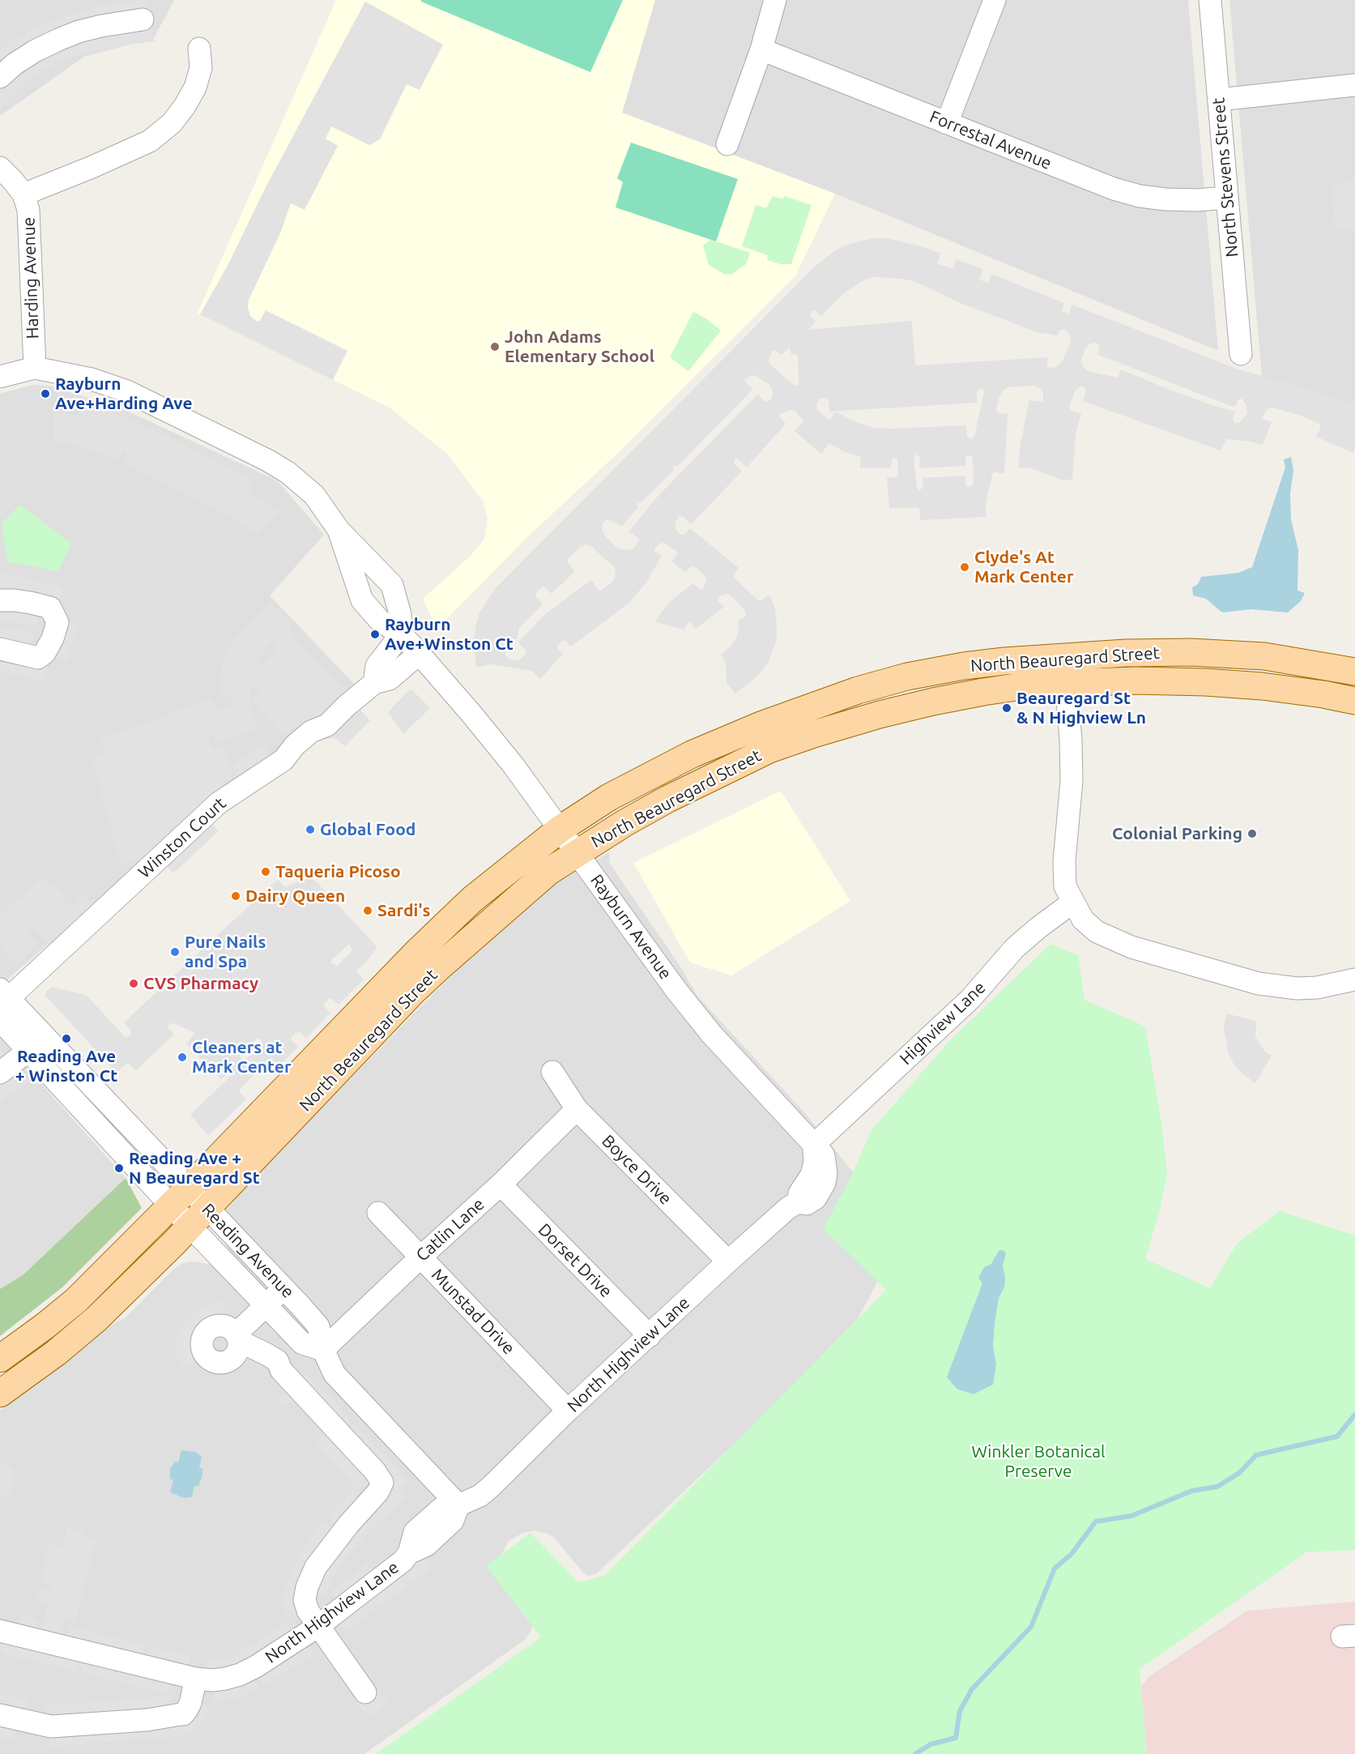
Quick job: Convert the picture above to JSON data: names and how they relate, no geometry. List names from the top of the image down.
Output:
{
  "streets": {
    "main road": ["North Beauregard Street"],
    "street": [
      "Forrestal Avenue",
      "North Stevens Street",
      "Harding Avenue",
      "Winston Court",
      "Rayburn Avenue",
      "Highview Lane",
      "Boyce Drive",
      "Catlin Lane",
      "Reading Avenue",
      "Dorset Drive",
      "Munstad Drive",
      "North Highview Lane"
    ]
  },
  "crossings": [
    ["Forrestal Avenue", "North Stevens Street"],
    ["Harding Avenue", "Rayburn Avenue"],
    ["North Beauregard Street", "Rayburn Avenue"],
    ["North Beauregard Street", "Reading Avenue"],
    ["Winston Court", "Rayburn Avenue"],
    ["Winston Court", "Reading Avenue"],
    ["Rayburn Avenue", "Highview Lane"],
    ["Rayburn Avenue", "North Highview Lane"],
    ["Highview Lane", "North Highview Lane"],
    ["Boyce Drive", "Catlin Lane"],
    ["Boyce Drive", "North Highview Lane"],
    ["Catlin Lane", "Reading Avenue"],
    ["Catlin Lane", "Dorset Drive"],
    ["Catlin Lane", "Munstad Drive"],
    ["Reading Avenue", "North Highview Lane"],
    ["Dorset Drive", "North Highview Lane"],
    ["Munstad Drive", "North Highview Lane"]
  ],
  "parks": ["Winkler Botanical Preserve"],
  "places": [
    "John Adams Elementary School",
    "Rayburn Ave+Harding Ave",
    "Clyde's At Mark Center",
    "Rayburn Ave+Winston Ct",
    "Beauregard St & N Highview Ln",
    "Global Food",
    "Colonial Parking",
    "Taqueria Picoso",
    "Dairy Queen",
    "Sardi's",
    "Pure Nails and Spa",
    "CVS Pharmacy",
    "Reading Ave + Winston Ct",
    "Cleaners at Mark Center",
    "Reading Ave + N Beauregard St"
  ]
}
